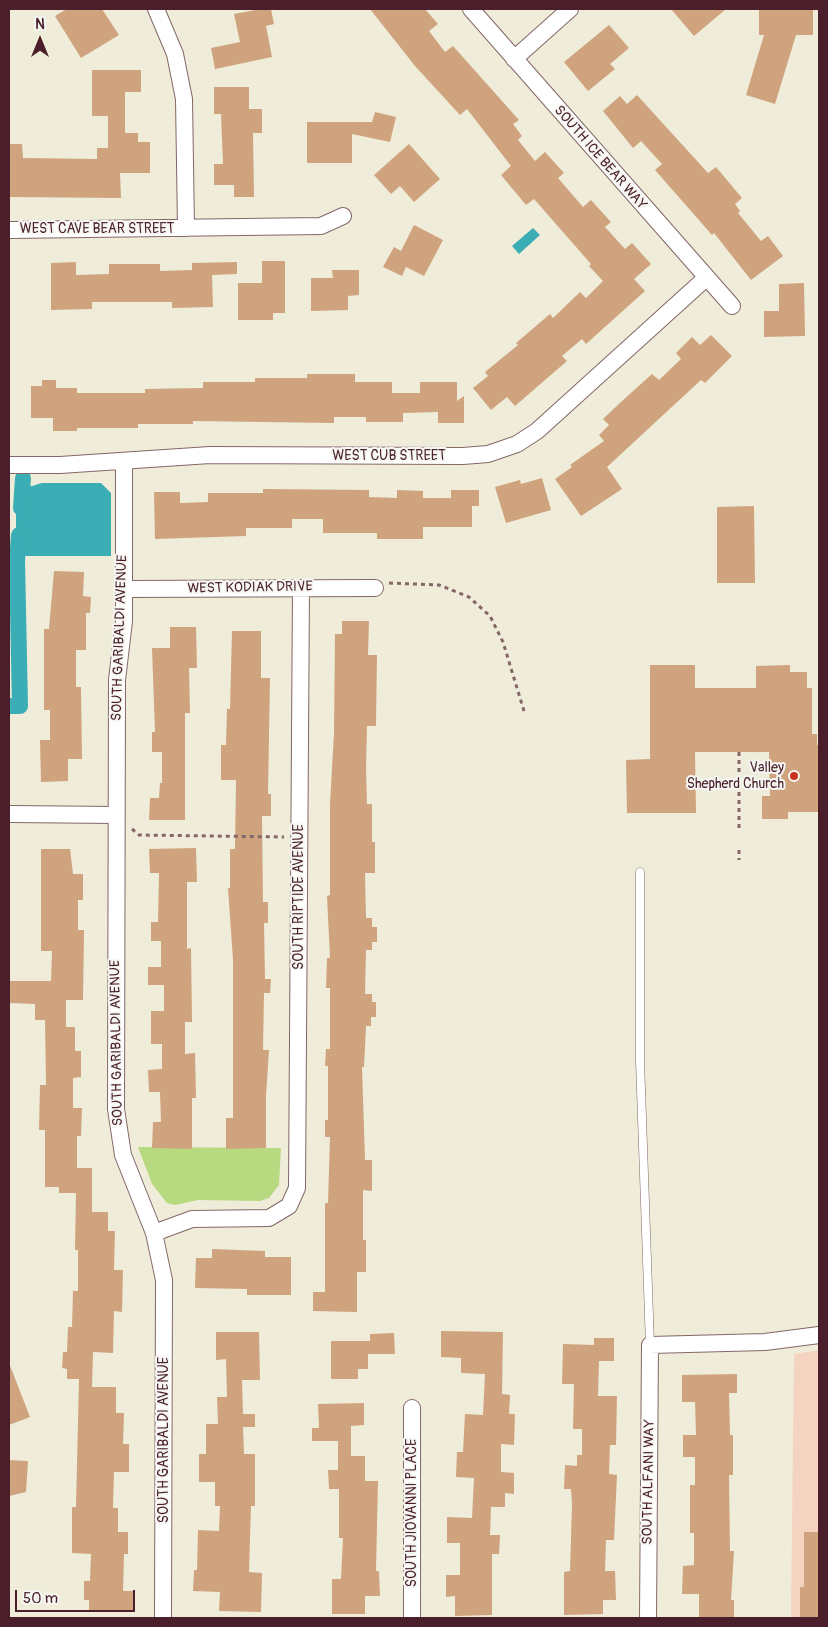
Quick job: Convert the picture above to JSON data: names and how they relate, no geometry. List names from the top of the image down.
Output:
{
  "streets": {
    "street": [
      "SOUTH ICE BEAR WAY",
      "WEST CAVE BEAR STREET",
      "WEST CUB STREET",
      "WEST KODIAK DRIVE",
      "SOUTH GARIBALDI AVENUE",
      "SOUTH RIPTIDE AVENUE",
      "SOUTH ALFANI WAY",
      "SOUTH JIOVANNI PLACE"
    ]
  },
  "crossings": [
    ["SOUTH ICE BEAR WAY", "WEST CUB STREET"],
    ["WEST CUB STREET", "SOUTH GARIBALDI AVENUE"],
    ["WEST KODIAK DRIVE", "SOUTH GARIBALDI AVENUE"],
    ["WEST KODIAK DRIVE", "SOUTH RIPTIDE AVENUE"],
    ["SOUTH GARIBALDI AVENUE", "SOUTH RIPTIDE AVENUE"]
  ],
  "places": ["Valley Shepherd Church"],
  "scale_bar": "50 m",
  "north": "top"
}
